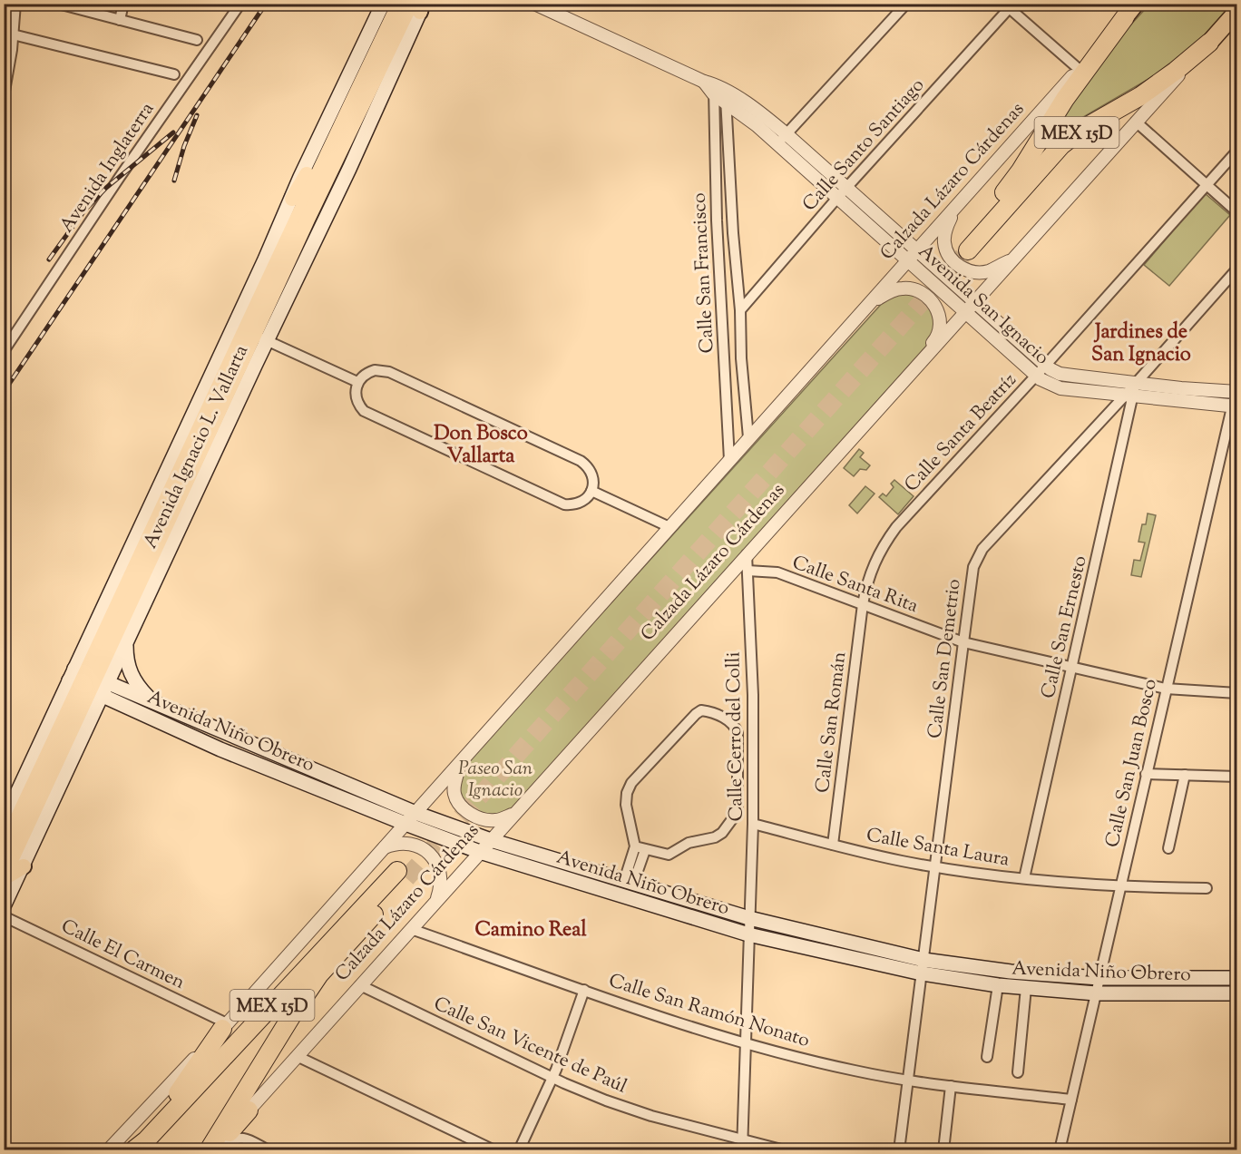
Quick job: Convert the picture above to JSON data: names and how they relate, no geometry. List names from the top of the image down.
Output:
{
  "streets": {
    "highway": ["MEX 15D", "Calzada Lázaro Cárdenas"],
    "main road": ["Avenida Ignacio L. Vallarta", "Avenida Niño Obrero"],
    "street": [
      "Calle Santo Santiago",
      "Avenida Inglaterra",
      "Calle San Francisco",
      "Avenida San Ignacio",
      "Calle Santa Beatríz",
      "Calle Santa Rita",
      "Calle San Ernesto",
      "Calle San Demetrio",
      "Calle San Román",
      "Calle Cerro del Colli",
      "Calle San Juan Bosco",
      "Calle Santa Laura",
      "Calle El Carmen",
      "Calle San Ramón Nonato",
      "Calle San Vicente de Paúl"
    ]
  },
  "crossings": [
    ["Calle Santo Santiago", "Calle San Francisco"],
    ["Calle Santo Santiago", "Avenida San Ignacio"],
    ["Calzada Lázaro Cárdenas", "Calle San Francisco"],
    ["Calzada Lázaro Cárdenas", "Avenida San Ignacio"],
    ["Calzada Lázaro Cárdenas", "Avenida Niño Obrero"],
    ["Calzada Lázaro Cárdenas", "Calle Cerro del Colli"],
    ["Calzada Lázaro Cárdenas", "Calle El Carmen"],
    ["Calzada Lázaro Cárdenas", "Calle San Ramón Nonato"],
    ["Calzada Lázaro Cárdenas", "Calle San Vicente de Paúl"],
    ["Calle San Francisco", "Avenida San Ignacio"],
    ["Avenida San Ignacio", "Calle Santa Beatríz"],
    ["Avenida San Ignacio", "Calle San Ernesto"],
    ["Avenida San Ignacio", "Calle San Demetrio"],
    ["Avenida San Ignacio", "Calle San Juan Bosco"],
    ["Calle Santa Beatríz", "Calle Santa Rita"],
    ["Calle Santa Beatríz", "Calle San Román"],
    ["Avenida Ignacio L. Vallarta", "Avenida Niño Obrero"],
    ["Calle Santa Rita", "Calle San Ernesto"],
    ["Calle Santa Rita", "Calle San Demetrio"],
    ["Calle Santa Rita", "Calle San Román"],
    ["Calle Santa Rita", "Calle Cerro del Colli"],
    ["Calle Santa Rita", "Calle San Juan Bosco"],
    ["Calle San Ernesto", "Calle San Demetrio"],
    ["Calle San Ernesto", "Calle Santa Laura"],
    ["Calle San Demetrio", "Avenida Niño Obrero"],
    ["Calle San Demetrio", "Calle Santa Laura"],
    ["Calle San Demetrio", "Calle San Ramón Nonato"],
    ["Calle San Román", "Calle Santa Laura"],
    ["Avenida Niño Obrero", "Calle Cerro del Colli"],
    ["Avenida Niño Obrero", "Calle San Juan Bosco"],
    ["Calle Cerro del Colli", "Calle Santa Laura"],
    ["Calle Cerro del Colli", "Calle San Ramón Nonato"],
    ["Calle Cerro del Colli", "Calle San Vicente de Paúl"],
    ["Calle San Juan Bosco", "Calle Santa Laura"],
    ["Calle San Juan Bosco", "Calle San Ramón Nonato"]
  ],
  "districts": ["Jardines de San Ignacio", "Don Bosco Vallarta", "Camino Real"],
  "parks": ["Paseo San Ignacio"]
}
